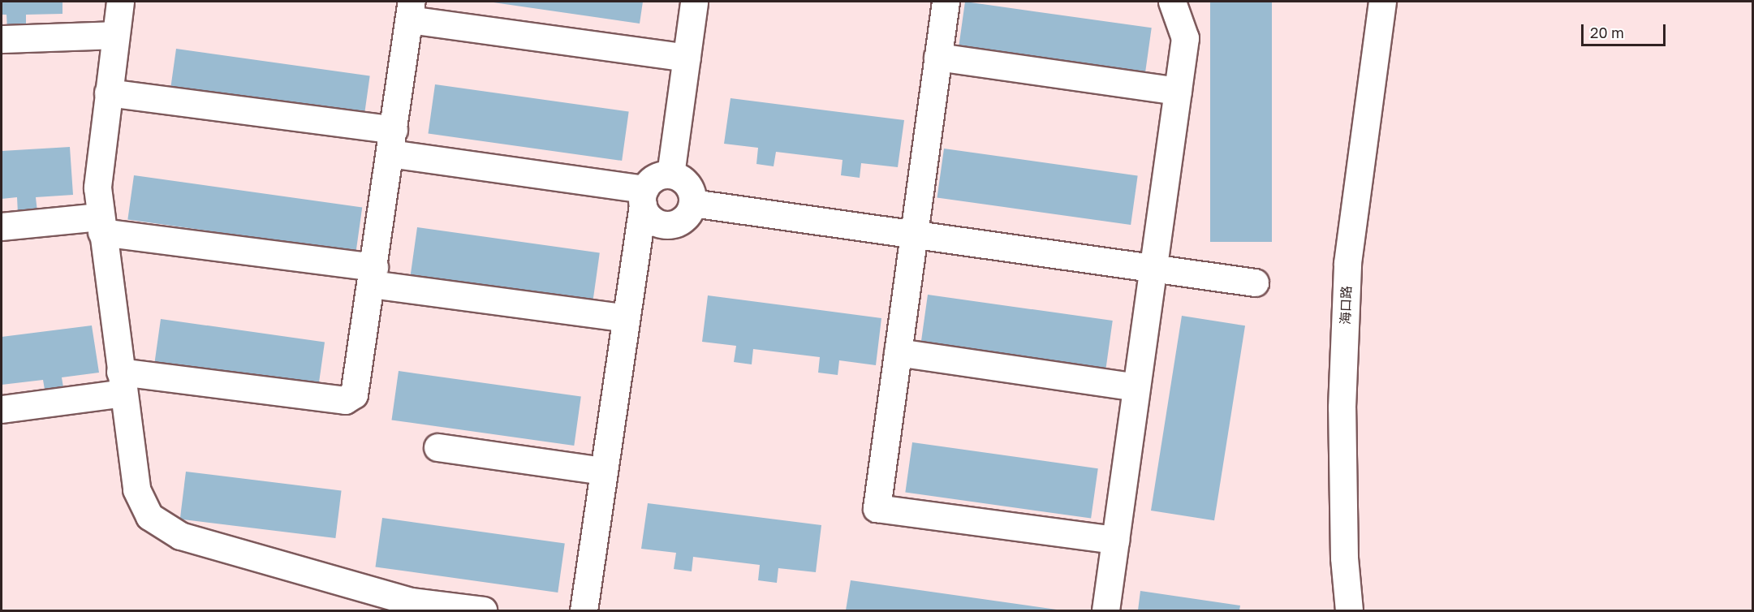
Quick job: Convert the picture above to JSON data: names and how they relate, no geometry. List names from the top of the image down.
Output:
{
  "streets": {
    "street": ["海口路"]
  },
  "scale_bar": "20 m"
}
